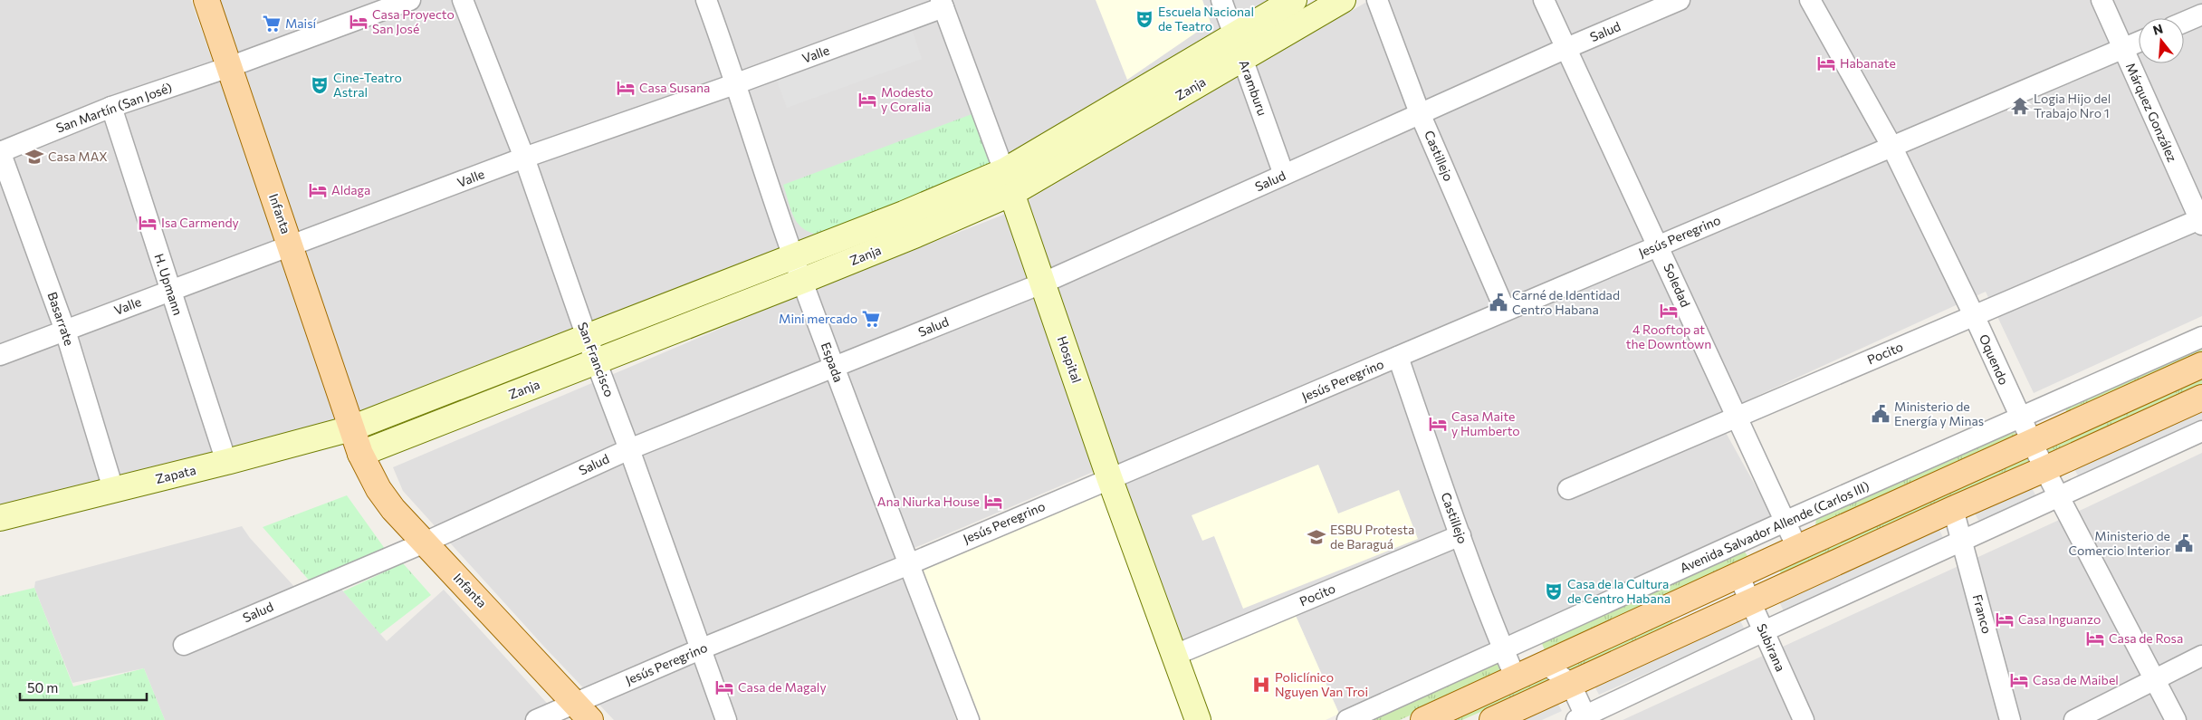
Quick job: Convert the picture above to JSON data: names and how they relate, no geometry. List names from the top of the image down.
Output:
{
  "streets": {
    "main road": [
      "Zanja",
      "Infanta",
      "Hospital",
      "Zapata"
    ],
    "street": [
      "Salud",
      "Valle",
      "Aramburu",
      "San Martín (San José)",
      "Márquez González",
      "Castillejo",
      "Jesús Peregrino",
      "H. Upmann",
      "Soledad",
      "Basarrate",
      "Pocito",
      "San Francisco",
      "Oquendo",
      "Espada",
      "Avenida Salvador Allende (Carlos III)",
      "Franco",
      "Subirana"
    ]
  },
  "crossings": [
    ["Salud", "Aramburu"],
    ["Salud", "Castillejo"],
    ["Salud", "Infanta"],
    ["Salud", "Soledad"],
    ["Salud", "San Francisco"],
    ["Salud", "Hospital"],
    ["Salud", "Espada"],
    ["Valle", "Infanta"],
    ["Valle", "H. Upmann"],
    ["Valle", "Basarrate"],
    ["Valle", "San Francisco"],
    ["Valle", "Hospital"],
    ["Valle", "Espada"],
    ["Aramburu", "Zanja"],
    ["Zanja", "Infanta"],
    ["Zanja", "San Francisco"],
    ["Zanja", "Hospital"],
    ["Zanja", "Espada"],
    ["Zanja", "Zapata"],
    ["San Martín (San José)", "Infanta"],
    ["San Martín (San José)", "H. Upmann"],
    ["San Martín (San José)", "Basarrate"],
    ["Márquez González", "Jesús Peregrino"],
    ["Márquez González", "Pocito"],
    ["Castillejo", "Jesús Peregrino"],
    ["Castillejo", "Pocito"],
    ["Castillejo", "Avenida Salvador Allende (Carlos III)"],
    ["Infanta", "Jesús Peregrino"],
    ["Infanta", "Zapata"],
    ["Jesús Peregrino", "Soledad"],
    ["Jesús Peregrino", "San Francisco"],
    ["Jesús Peregrino", "Hospital"],
    ["Jesús Peregrino", "Oquendo"],
    ["Jesús Peregrino", "Espada"],
    ["H. Upmann", "Zapata"],
    ["Soledad", "Pocito"],
    ["Soledad", "Avenida Salvador Allende (Carlos III)"],
    ["Basarrate", "Zapata"],
    ["Pocito", "Hospital"],
    ["Pocito", "Oquendo"],
    ["Oquendo", "Avenida Salvador Allende (Carlos III)"]
  ],
  "places": {
    "theatre": ["Escuela Nacional de Teatro", "Cine-Teatro Astral", "Casa de la Cultura de Centro Habana"],
    "hotel": [
      "Casa Proyecto San José",
      "Habanate",
      "Casa Susana",
      "Modesto y Coralia",
      "Aldaga",
      "Isa Carmendy",
      "4 Rooftop at the Downtown",
      "Casa Maite y Humberto",
      "Ana Niurka House",
      "Casa Inguanzo",
      "Casa de Rosa",
      "Casa de Maibel",
      "Casa de Magaly"
    ],
    "supermarket": ["Maisí", "Mini mercado"],
    "temple": ["Logia Hijo del Trabajo Nro 1"],
    "school or university": ["Casa MAX", "ESBU Protesta de Baraguá"],
    "public building": ["Carné de Identidad Centro Habana", "Ministerio de Energía y Minas", "Ministerio de Comercio Interior"],
    "hospital": ["Policlínico Nguyen Van Troi"]
  },
  "scale_bar": "50 m",
  "north": "top"
}
